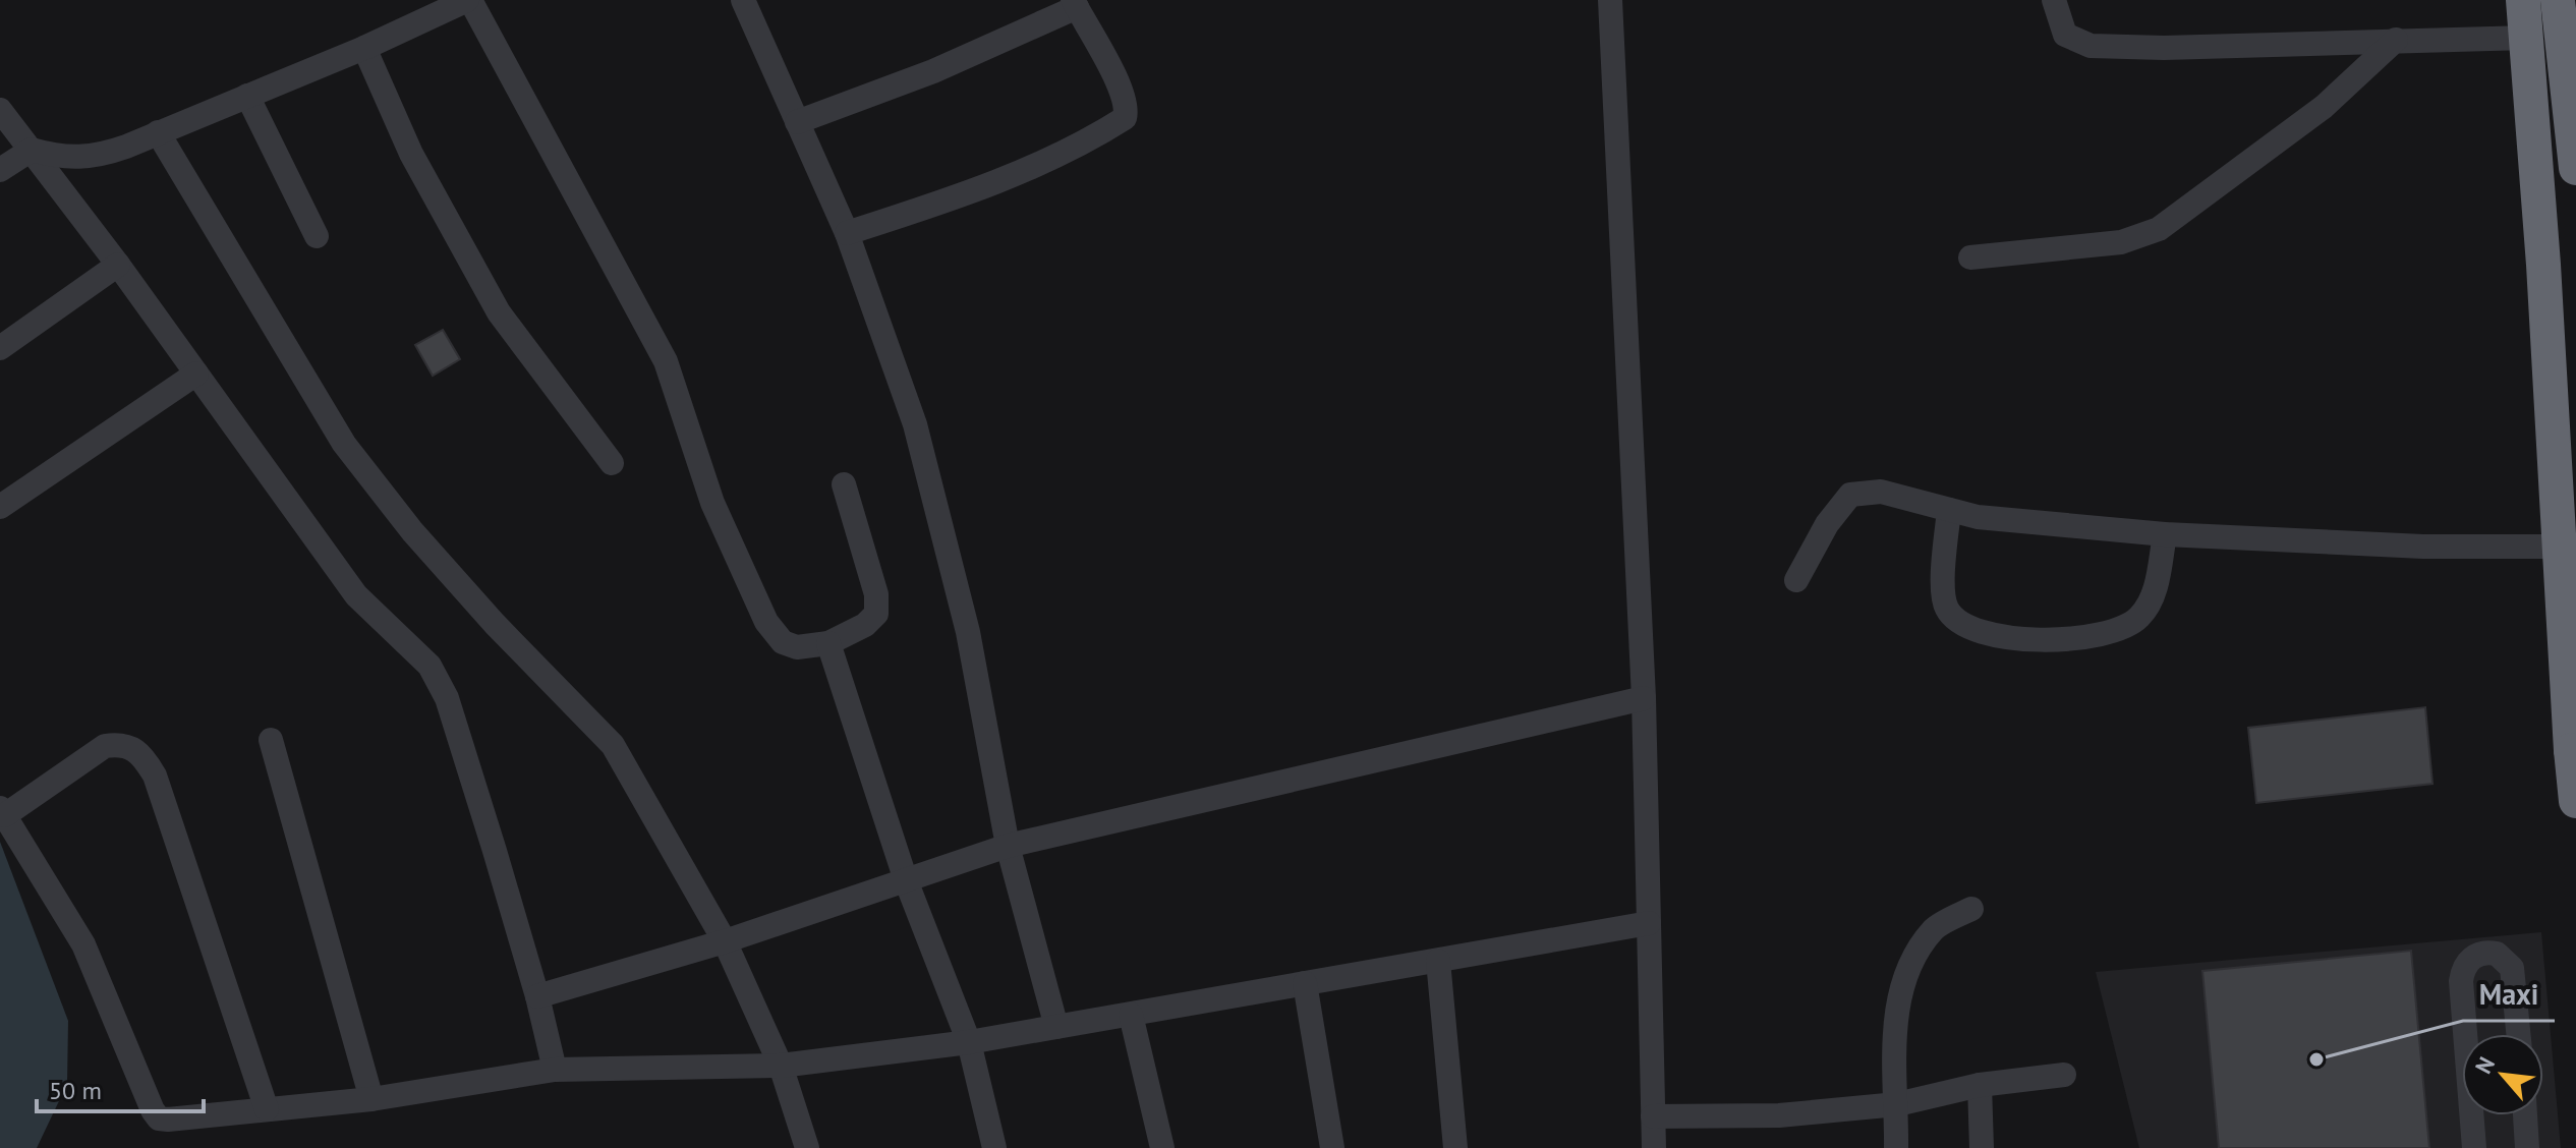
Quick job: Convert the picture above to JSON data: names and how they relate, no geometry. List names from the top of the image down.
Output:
{
  "places": ["Maxi"],
  "scale_bar": "50 m",
  "north": "top left"
}
